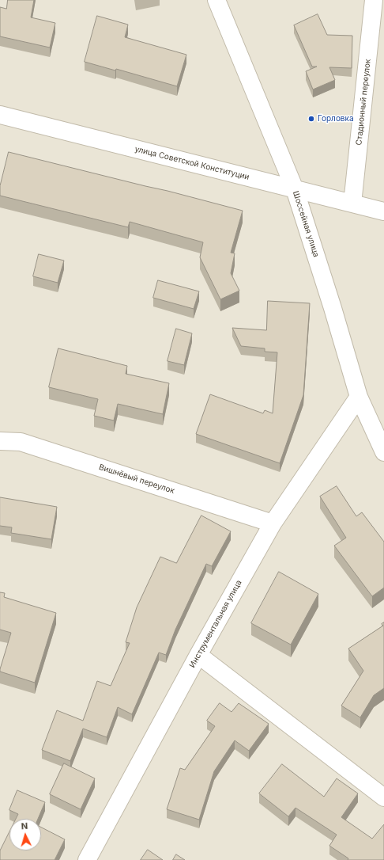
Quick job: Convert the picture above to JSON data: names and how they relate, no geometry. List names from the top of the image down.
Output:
{
  "streets": {
    "street": [
      "Стадионный переулок",
      "улица Советской Конституции",
      "Шоссейная улица",
      "Вишнёвый переулок",
      "Инструментальная улица"
    ]
  },
  "crossings": [
    ["Стадионный переулок", "улица Советской Конституции"],
    ["улица Советской Конституции", "Шоссейная улица"],
    ["Шоссейная улица", "Инструментальная улица"],
    ["Вишнёвый переулок", "Инструментальная улица"]
  ],
  "places": ["Горловка"],
  "north": "top"
}
